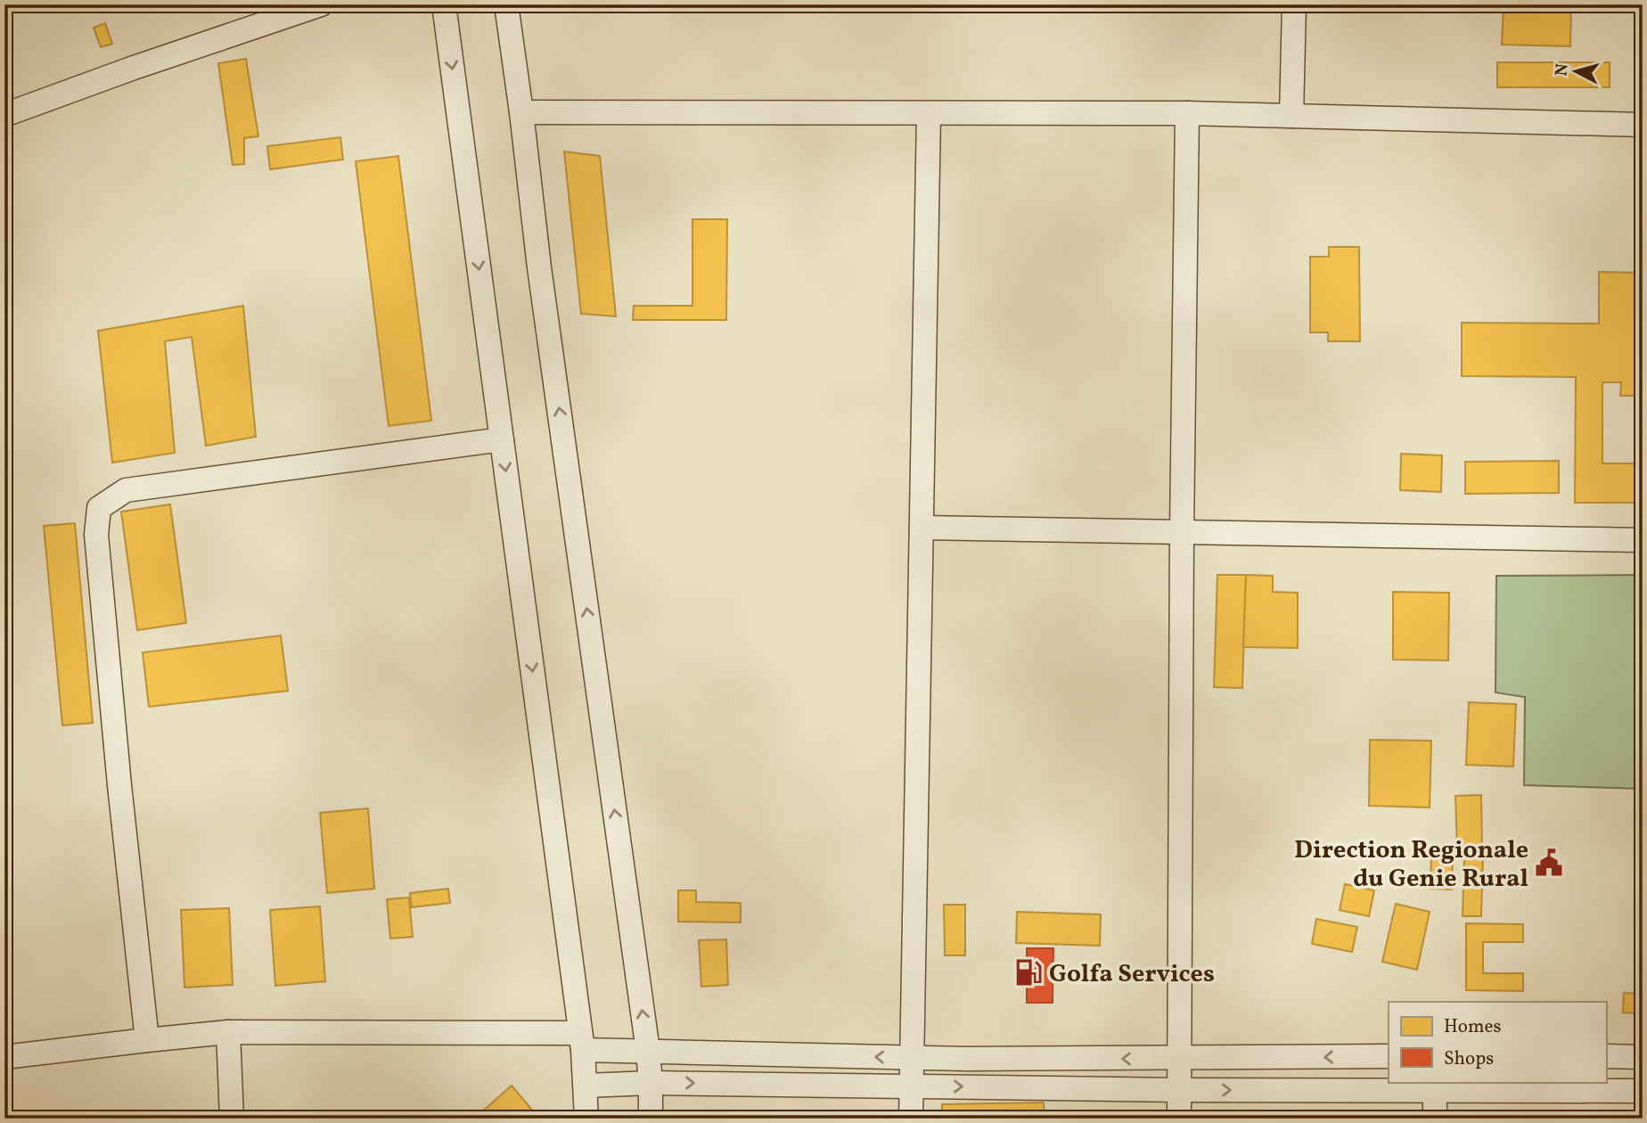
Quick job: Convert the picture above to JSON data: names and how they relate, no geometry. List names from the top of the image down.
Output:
{
  "places": {
    "public building": ["Direction Regionale du Genie Rural"],
    "fuel station": ["Golfa Services"]
  },
  "legend": ["Homes", "Shops"],
  "north": "left"
}
